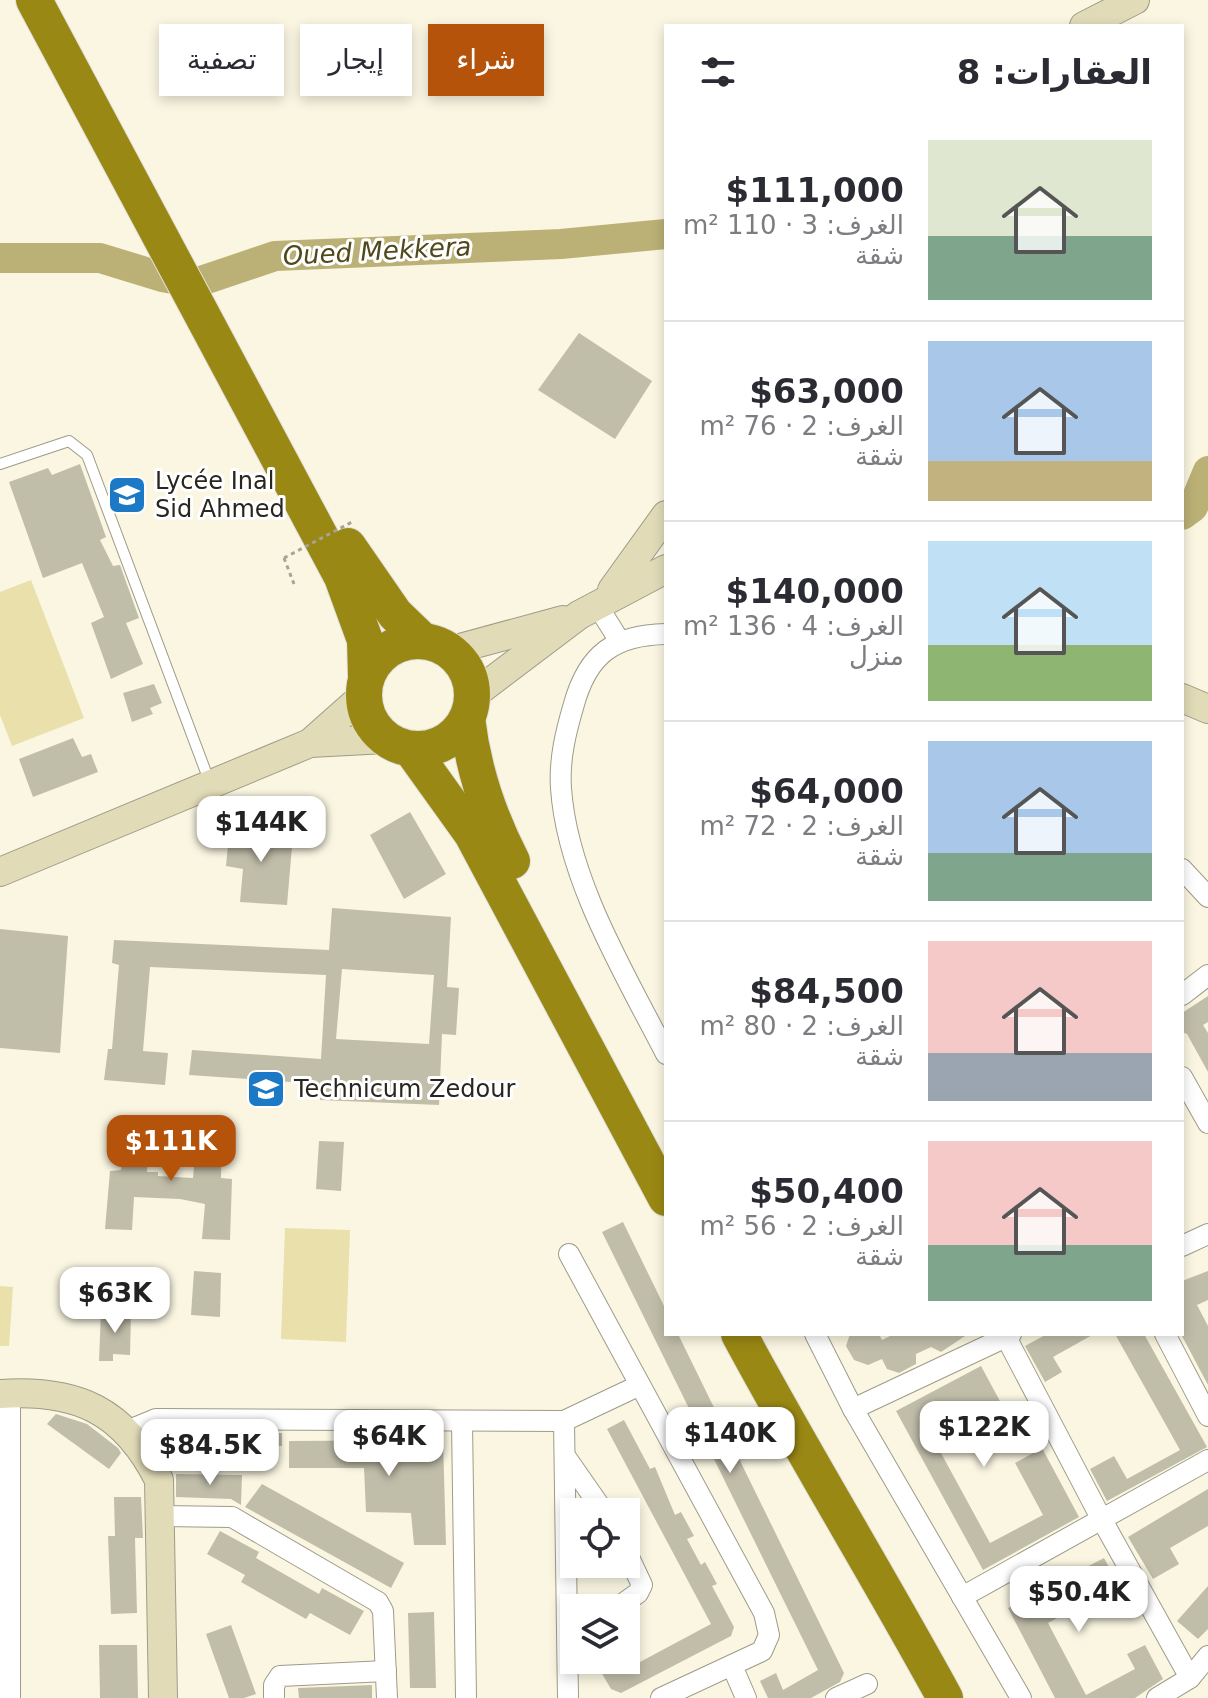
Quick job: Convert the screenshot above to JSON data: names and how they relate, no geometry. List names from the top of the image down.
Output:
{
  "water": ["Oued Mekkera"],
  "places": {
    "school or university": ["Lycée Inal Sid Ahmed", "Technicum Zedour"]
  },
  "page": {
    "chip": ["شراء", "إيجار", "تصفية"],
    "heading": "العقارات: 8",
    "list": [
      {
        "name": "$111,000",
        "note": "الغرف: 3 · 110 m² · شقة"
      },
      {
        "name": "$63,000",
        "note": "الغرف: 2 · 76 m² · شقة"
      },
      {
        "name": "$140,000",
        "note": "الغرف: 4 · 136 m² · منزل"
      },
      {
        "name": "$64,000",
        "note": "الغرف: 2 · 72 m² · شقة"
      },
      {
        "name": "$84,500",
        "note": "الغرف: 2 · 80 m² · شقة"
      },
      {
        "name": "$50,400",
        "note": "الغرف: 2 · 56 m² · شقة"
      }
    ],
    "price": [
      "$144K",
      "$111K",
      "$63K",
      "$122K",
      "$140K",
      "$64K",
      "$84.5K",
      "$50.4K"
    ]
  }
}
